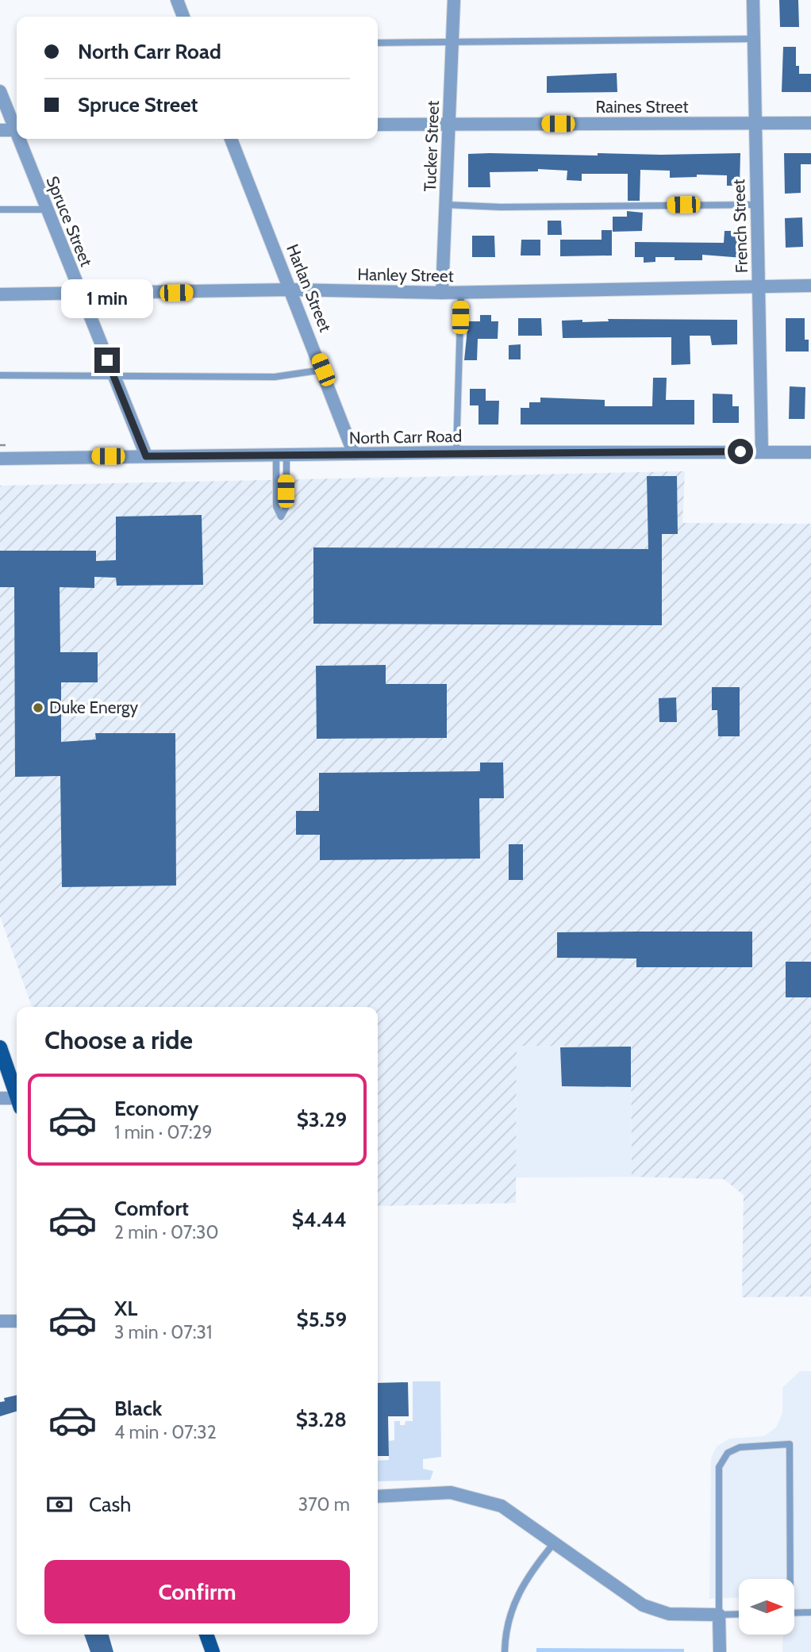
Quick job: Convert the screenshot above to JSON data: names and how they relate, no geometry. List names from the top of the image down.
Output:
{
  "streets": {
    "street": [
      "Raines Street",
      "Tucker Street",
      "Spruce Street",
      "French Street",
      "Hanley Street",
      "Harlan Street",
      "North Carr Road"
    ]
  },
  "crossings": [
    ["Raines Street", "Tucker Street"],
    ["Raines Street", "French Street"],
    ["Tucker Street", "Hanley Street"],
    ["Spruce Street", "Hanley Street"],
    ["Spruce Street", "North Carr Road"],
    ["French Street", "Hanley Street"],
    ["French Street", "North Carr Road"],
    ["Hanley Street", "Harlan Street"],
    ["Harlan Street", "North Carr Road"]
  ],
  "places": ["Duke Energy"],
  "north": "right",
  "page": {
    "banner": ["North Carr Road", "Spruce Street"],
    "bubble": "1 min",
    "heading": "Choose a ride",
    "list": [
      {
        "name": "Economy",
        "note": "1 min · 07:29",
        "value": "$3.29"
      },
      {
        "name": "Comfort",
        "note": "2 min · 07:30",
        "value": "$4.44"
      },
      {
        "name": "XL",
        "note": "3 min · 07:31",
        "value": "$5.59"
      },
      {
        "name": "Black",
        "note": "4 min · 07:32",
        "value": "$3.28"
      }
    ],
    "pay": ["Cash", "370 m"],
    "buttons": "Confirm"
  }
}
